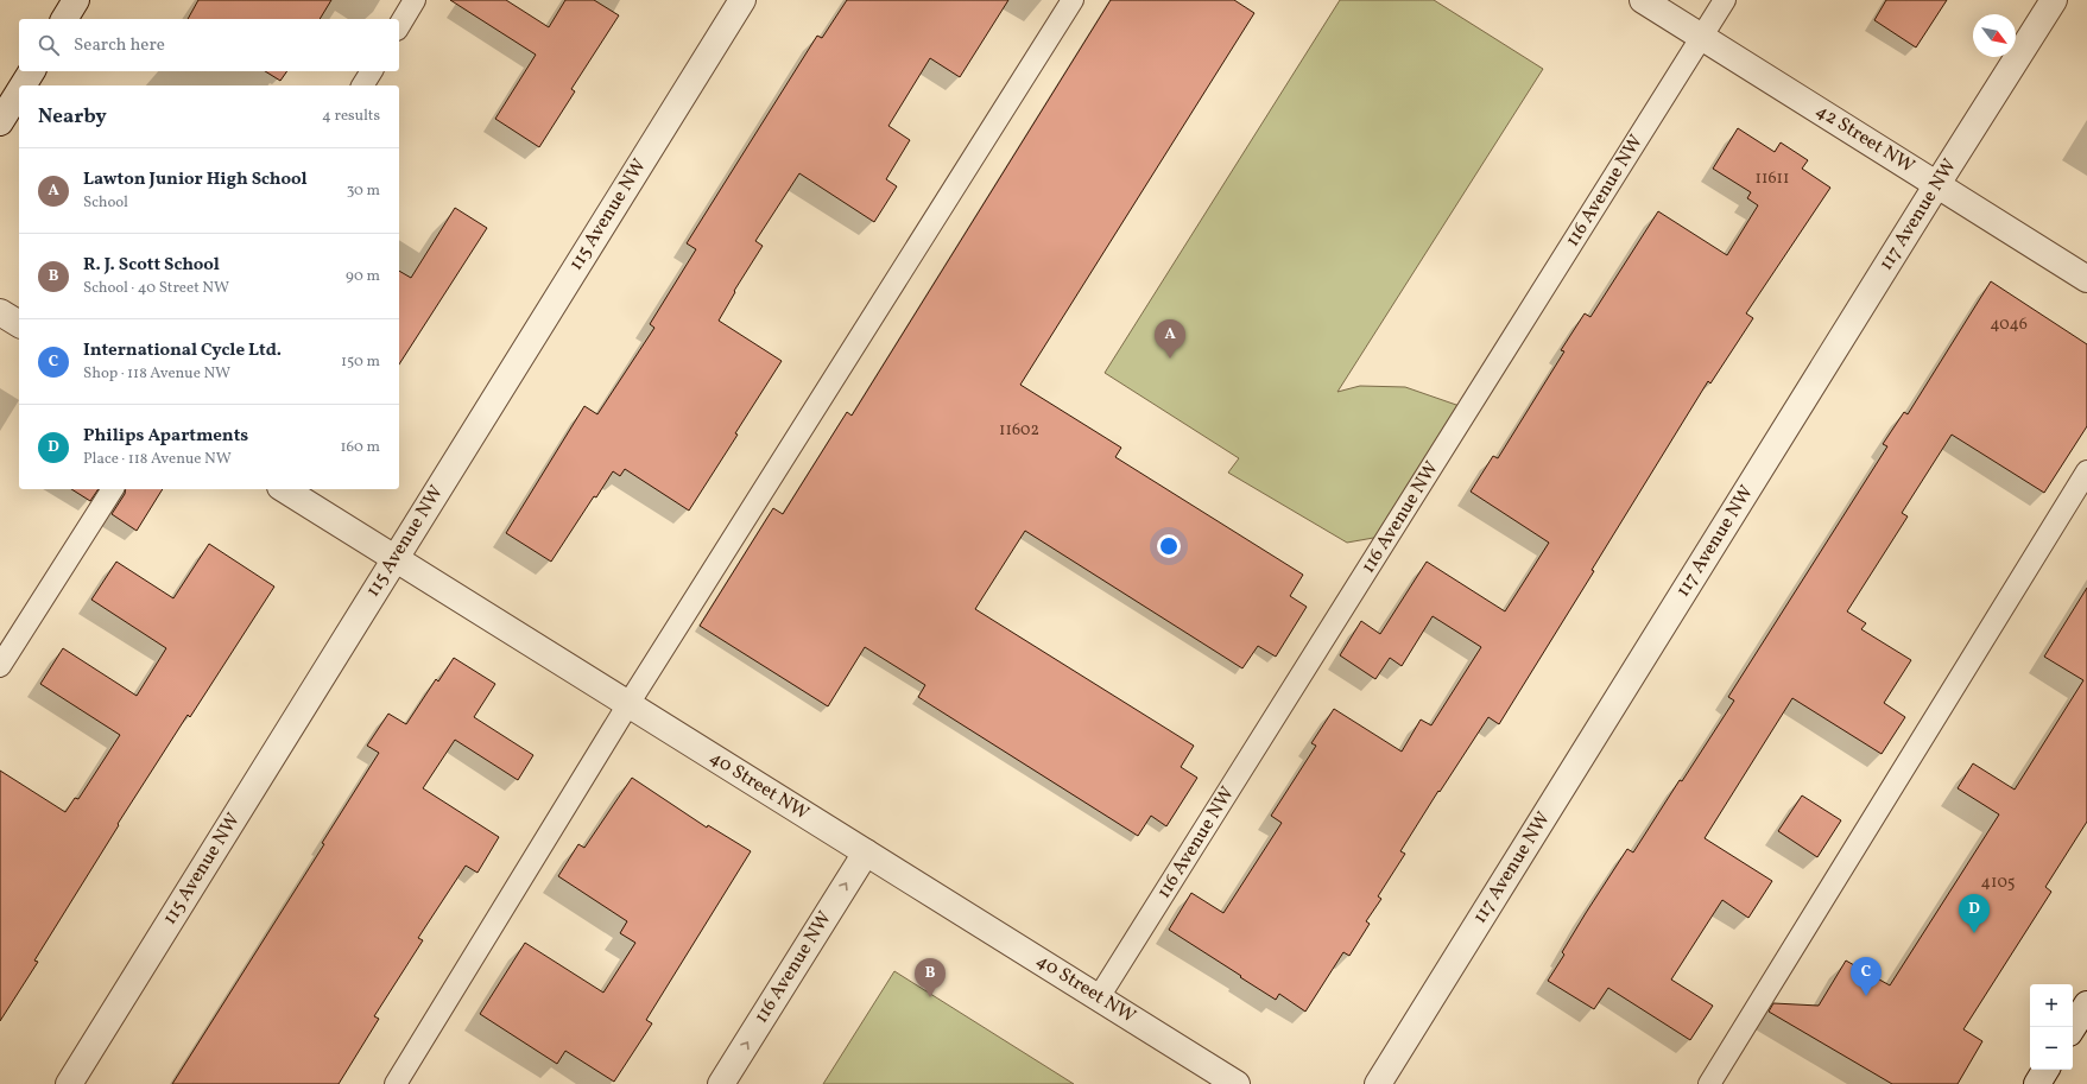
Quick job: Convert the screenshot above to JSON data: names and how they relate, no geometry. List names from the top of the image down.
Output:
{
  "streets": {
    "street": [
      "42 Street NW",
      "116 Avenue NW",
      "115 Avenue NW",
      "117 Avenue NW",
      "40 Street NW"
    ]
  },
  "crossings": [
    ["42 Street NW", "116 Avenue NW"],
    ["42 Street NW", "117 Avenue NW"],
    ["116 Avenue NW", "40 Street NW"],
    ["115 Avenue NW", "40 Street NW"]
  ],
  "house_numbers": [
    "11611",
    "4046",
    "11602",
    "4105"
  ],
  "north": "bottom right",
  "page": {
    "search": "Search here",
    "heading": ["Nearby", "4 results"],
    "list": [
      {
        "mark": "A",
        "name": "Lawton Junior High School",
        "note": "School",
        "value": "30 m"
      },
      {
        "mark": "B",
        "name": "R. J. Scott School",
        "note": "School · 40 Street NW",
        "value": "90 m"
      },
      {
        "mark": "C",
        "name": "International Cycle Ltd.",
        "note": "Shop · 118 Avenue NW",
        "value": "150 m"
      },
      {
        "mark": "D",
        "name": "Philips Apartments",
        "note": "Place · 118 Avenue NW",
        "value": "160 m"
      }
    ],
    "pins": [
      "A",
      "D",
      "C",
      "B"
    ],
    "map_buttons": ["+", "−"]
  }
}
